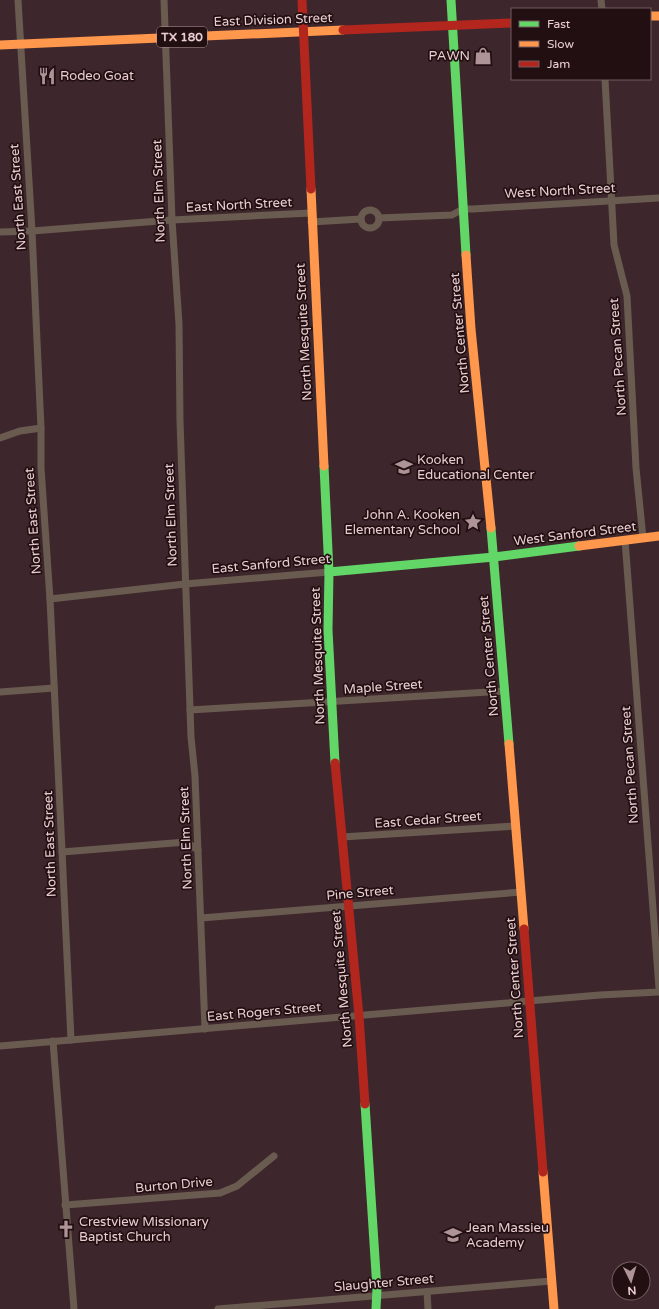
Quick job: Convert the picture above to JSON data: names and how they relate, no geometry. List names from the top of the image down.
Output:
{
  "streets": {
    "main road": [
      "East Division Street",
      "TX 180",
      "North Mesquite Street",
      "North Center Street",
      "West Sanford Street",
      "East Sanford Street"
    ],
    "street": [
      "North Elm Street",
      "West North Street",
      "North East Street",
      "East North Street",
      "North Pecan Street",
      "Maple Street",
      "East Cedar Street",
      "Pine Street",
      "East Rogers Street",
      "Burton Drive",
      "Slaughter Street"
    ]
  },
  "crossings": [
    ["East Division Street", "TX 180"],
    ["East Division Street", "North Elm Street"],
    ["East Division Street", "North East Street"],
    ["East Division Street", "North Mesquite Street"],
    ["East Division Street", "North Center Street"],
    ["TX 180", "North Center Street"],
    ["North Elm Street", "East North Street"],
    ["North Elm Street", "East Sanford Street"],
    ["North Elm Street", "Maple Street"],
    ["North Elm Street", "Pine Street"],
    ["North Elm Street", "East Rogers Street"],
    ["West North Street", "North Center Street"],
    ["West North Street", "North Pecan Street"],
    ["North East Street", "East North Street"],
    ["North East Street", "East Sanford Street"],
    ["North East Street", "East Rogers Street"],
    ["East North Street", "North Mesquite Street"],
    ["North Mesquite Street", "East Sanford Street"],
    ["North Mesquite Street", "Maple Street"],
    ["North Mesquite Street", "East Cedar Street"],
    ["North Mesquite Street", "Pine Street"],
    ["North Mesquite Street", "East Rogers Street"],
    ["North Mesquite Street", "Slaughter Street"],
    ["North Center Street", "West Sanford Street"],
    ["North Center Street", "East Sanford Street"],
    ["North Center Street", "Maple Street"],
    ["North Center Street", "East Cedar Street"],
    ["North Center Street", "Pine Street"],
    ["North Center Street", "East Rogers Street"],
    ["North Center Street", "Slaughter Street"],
    ["North Pecan Street", "West Sanford Street"],
    ["West Sanford Street", "East Sanford Street"]
  ],
  "places": {
    "shop": ["PAWN"],
    "restaurant": ["Rodeo Goat"],
    "school or university": ["Kooken Educational Center", "Jean Massieu Academy"],
    "place": ["John A. Kooken Elementary School"],
    "church": ["Crestview Missionary Baptist Church"]
  },
  "legend": ["Fast", "Slow", "Jam"],
  "north": "bottom"
}
